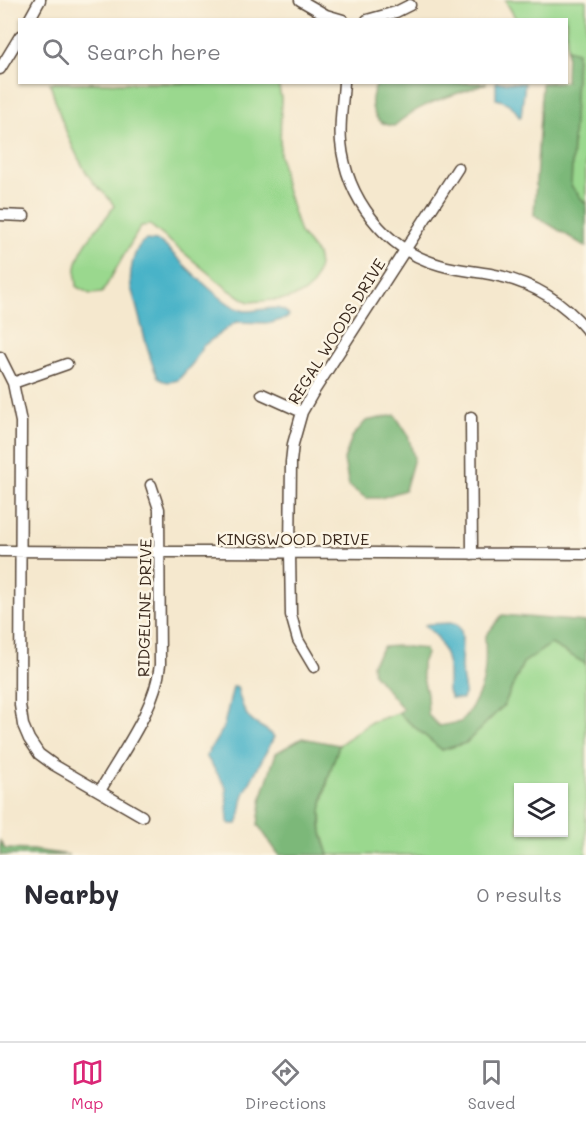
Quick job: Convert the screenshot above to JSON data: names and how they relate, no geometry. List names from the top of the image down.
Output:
{
  "streets": {
    "street": ["REGAL WOODS DRIVE", "KINGSWOOD DRIVE", "RIDGELINE DRIVE"]
  },
  "crossings": [
    ["REGAL WOODS DRIVE", "KINGSWOOD DRIVE"],
    ["KINGSWOOD DRIVE", "RIDGELINE DRIVE"]
  ],
  "page": {
    "search": "Search here",
    "heading": ["Nearby", "0 results"],
    "nav": ["Map", "Directions", "Saved"]
  }
}
